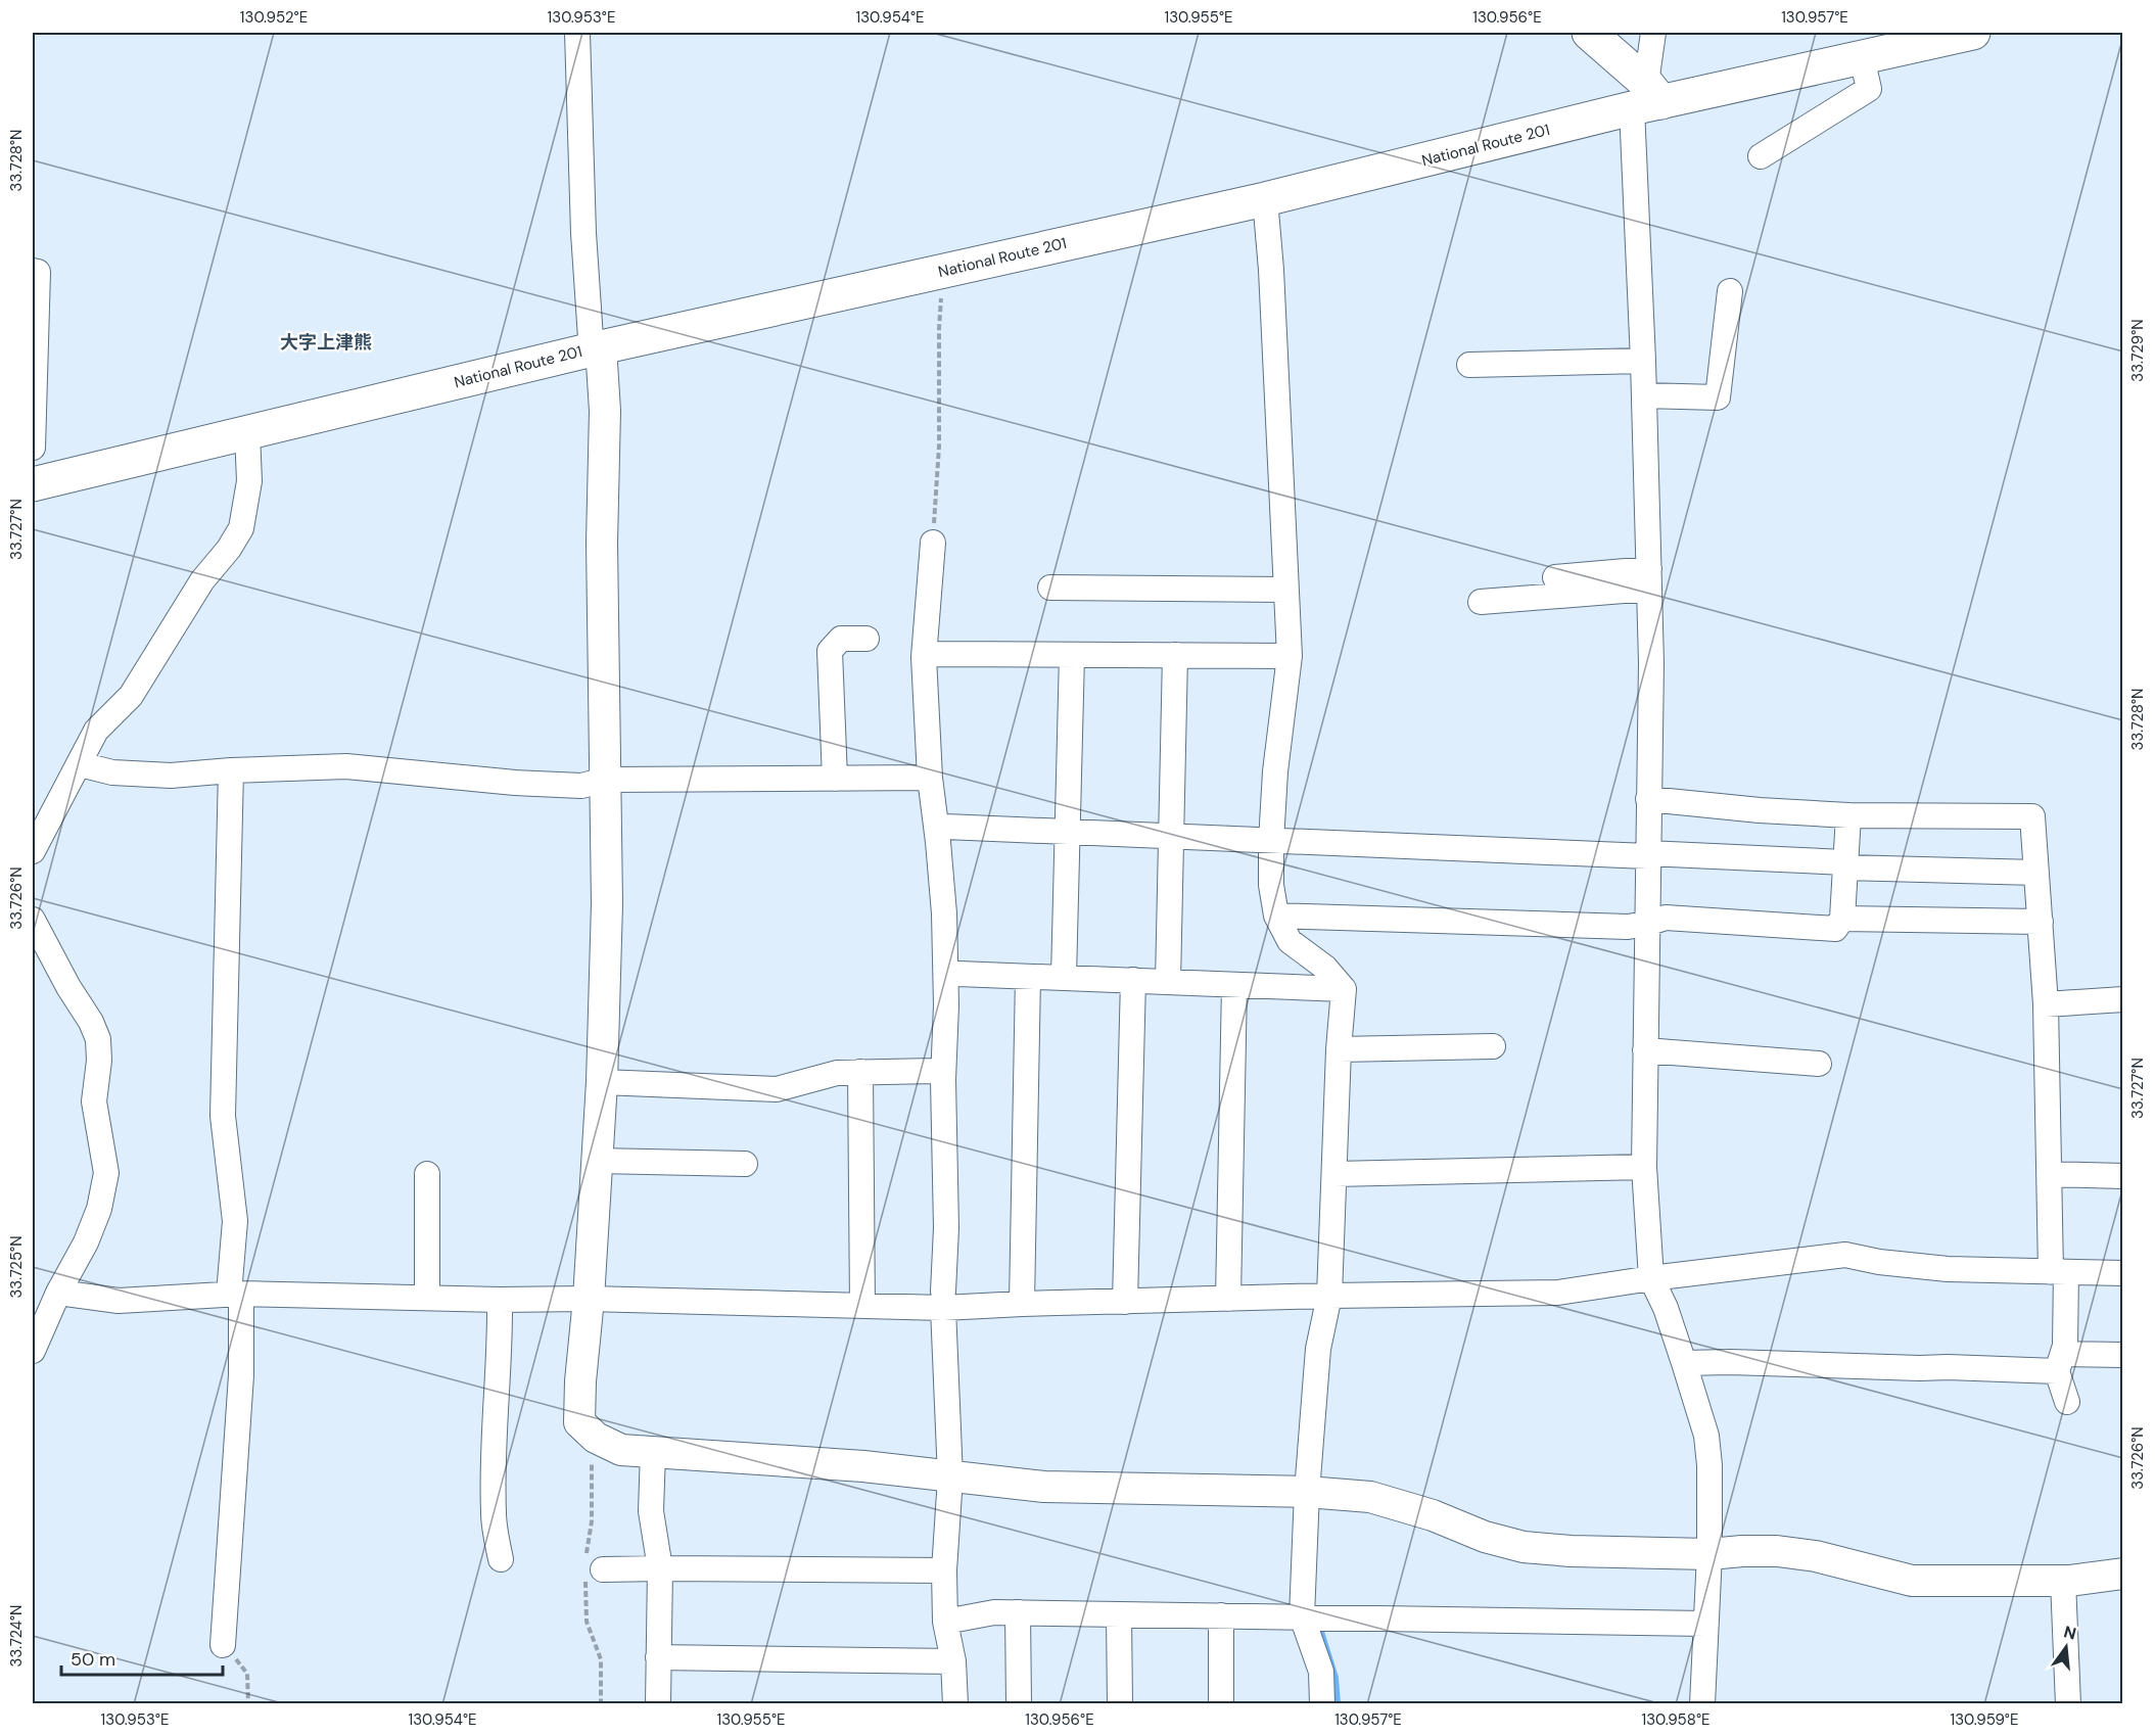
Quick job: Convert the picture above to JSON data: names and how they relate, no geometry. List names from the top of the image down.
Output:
{
  "streets": {
    "main road": ["National Route 201"]
  },
  "districts": ["大字上津熊"],
  "scale_bar": "50 m",
  "north": "top",
  "coordinates": [
    "130.952°E",
    "130.953°E",
    "130.954°E",
    "130.955°E",
    "130.956°E",
    "130.957°E",
    "33.728°N",
    "33.729°N",
    "33.727°N",
    "33.726°N",
    "33.725°N",
    "33.724°N",
    "130.958°E",
    "130.959°E"
  ]
}
